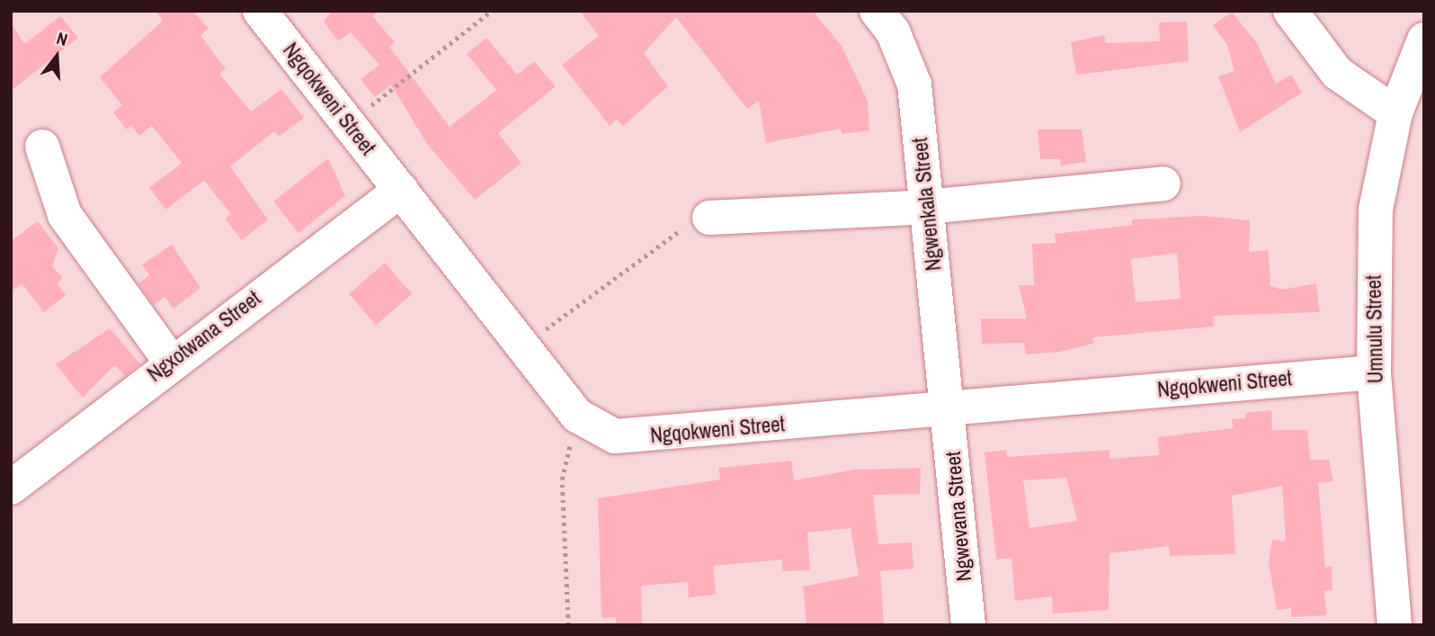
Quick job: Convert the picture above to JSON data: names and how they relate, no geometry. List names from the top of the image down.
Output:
{
  "streets": {
    "street": [
      "Ngqokweni Street",
      "Ngwenkala Street",
      "Umnulu Street",
      "Ngxotwana Street",
      "Ngwevana Street"
    ]
  },
  "crossings": [
    ["Ngqokweni Street", "Ngwenkala Street"],
    ["Ngqokweni Street", "Umnulu Street"],
    ["Ngqokweni Street", "Ngxotwana Street"],
    ["Ngqokweni Street", "Ngwevana Street"],
    ["Ngwenkala Street", "Ngwevana Street"]
  ],
  "north": "top"
}
